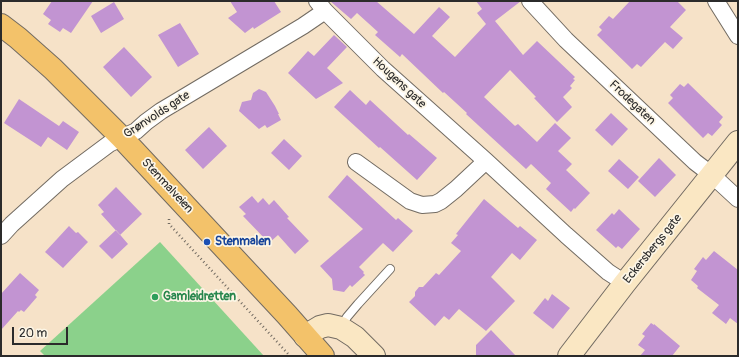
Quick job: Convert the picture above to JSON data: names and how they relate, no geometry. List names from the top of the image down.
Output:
{
  "streets": {
    "main road": ["Stenmalveien", "Eckersbergs gate"],
    "street": ["Hougens gate", "Frodegaten", "Grønvolds gate"]
  },
  "crossings": [
    ["Hougens gate", "Grønvolds gate"],
    ["Hougens gate", "Eckersbergs gate"],
    ["Frodegaten", "Eckersbergs gate"],
    ["Grønvolds gate", "Stenmalveien"]
  ],
  "places": ["Stenmalen", "Gamleidretten"],
  "scale_bar": "20 m"
}
